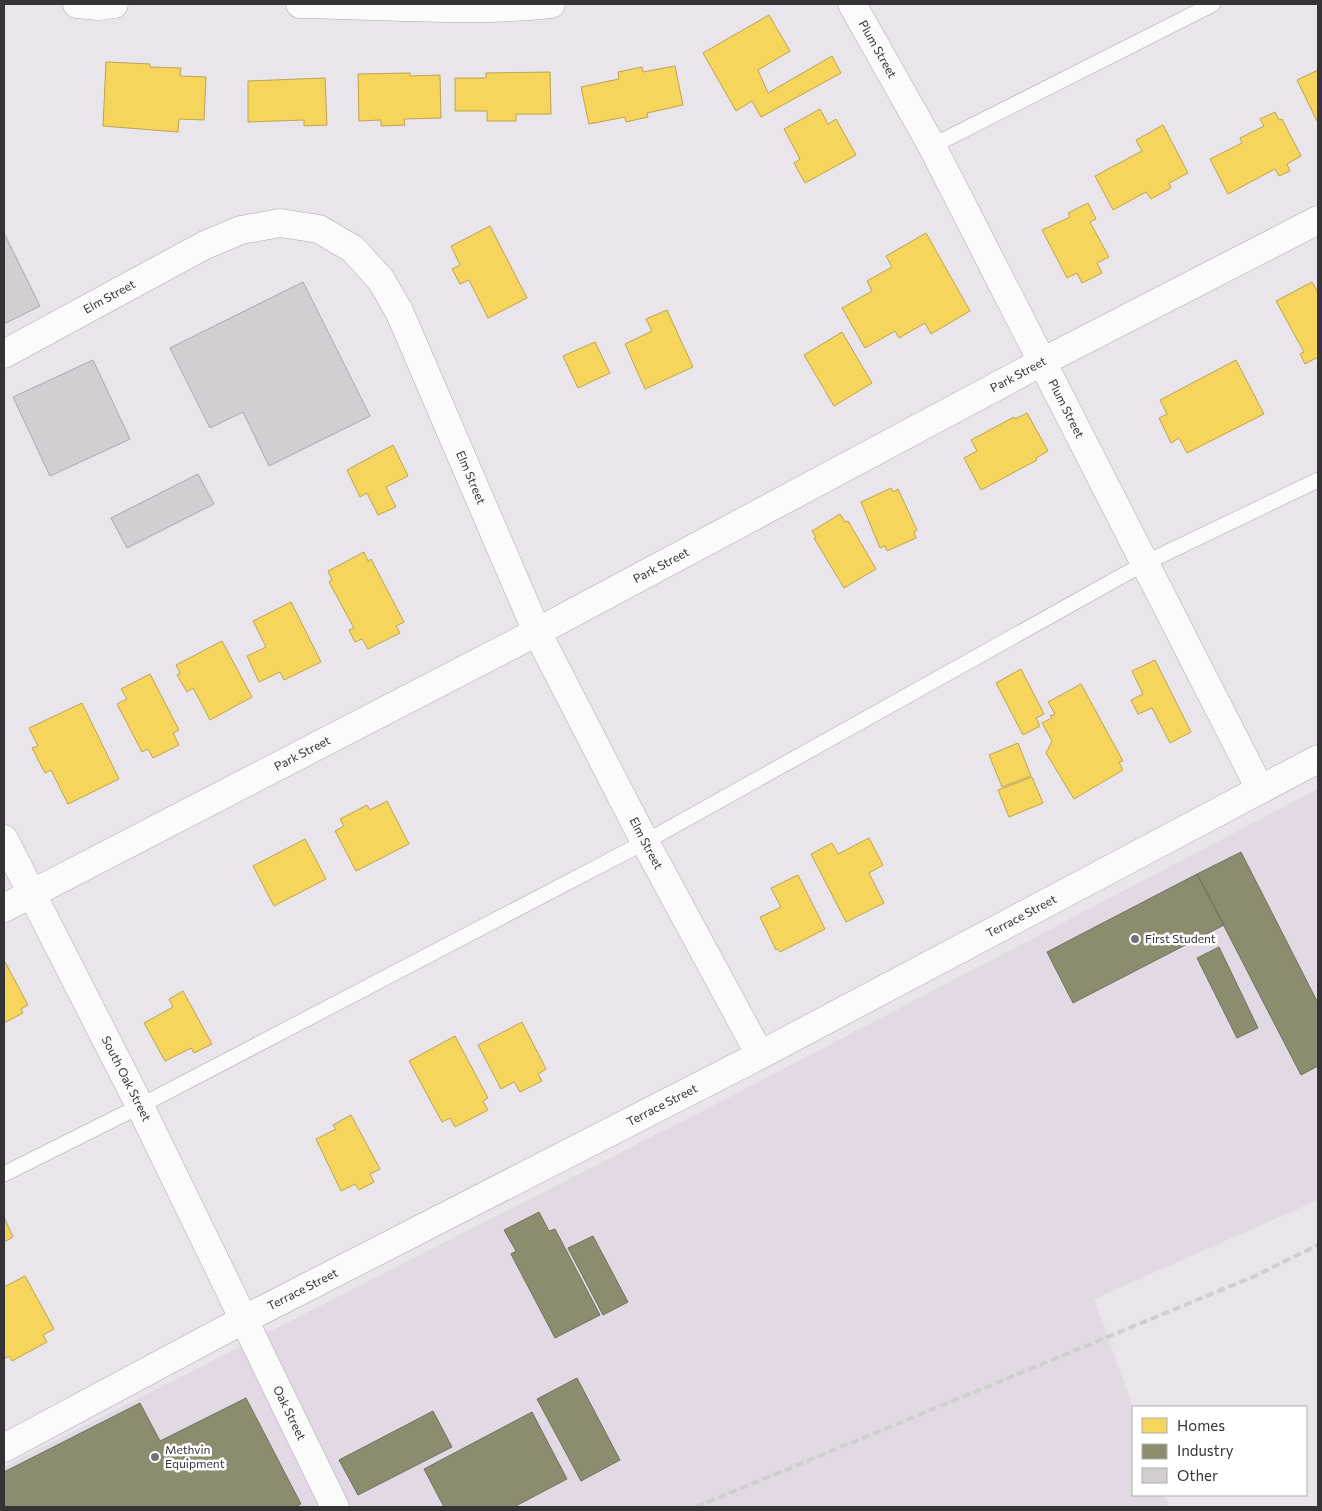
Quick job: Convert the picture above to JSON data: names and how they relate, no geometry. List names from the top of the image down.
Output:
{
  "streets": {
    "street": [
      "Plum Street",
      "Elm Street",
      "Park Street",
      "Terrace Street",
      "South Oak Street",
      "Oak Street"
    ]
  },
  "crossings": [
    ["Plum Street", "Park Street"],
    ["Plum Street", "Terrace Street"],
    ["Elm Street", "Park Street"],
    ["Elm Street", "Terrace Street"],
    ["Park Street", "South Oak Street"],
    ["Terrace Street", "South Oak Street"],
    ["Terrace Street", "Oak Street"],
    ["South Oak Street", "Oak Street"]
  ],
  "places": ["First Student", "Methvin Equipment"],
  "legend": ["Homes", "Industry", "Other"]
}
